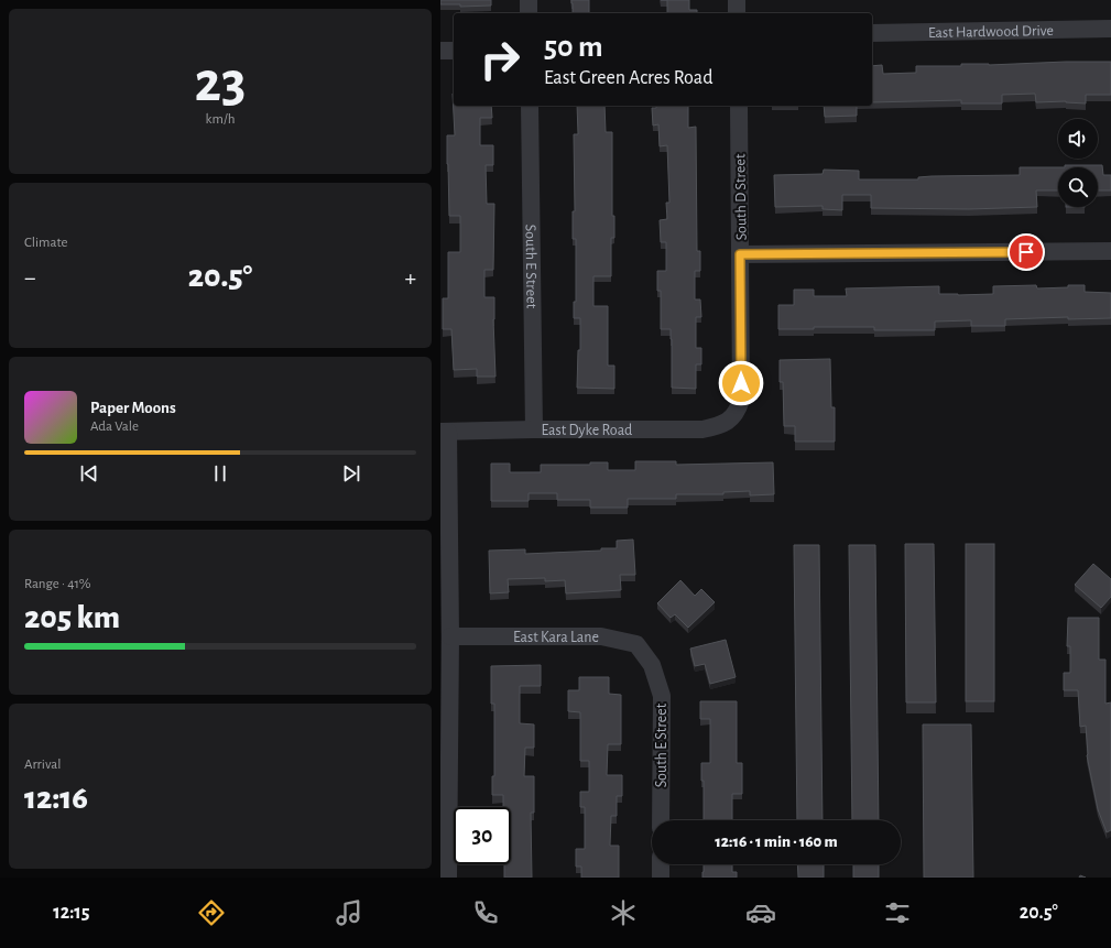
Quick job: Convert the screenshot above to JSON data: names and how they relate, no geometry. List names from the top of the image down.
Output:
{
  "streets": {
    "street": [
      "East Hardwood Drive",
      "South D Street",
      "South E Street",
      "East Dyke Road",
      "East Kara Lane"
    ]
  },
  "crossings": [
    ["South D Street", "East Dyke Road"],
    ["South E Street", "East Dyke Road"],
    ["South E Street", "East Kara Lane"]
  ],
  "page": {
    "tile": [
      ["23", "km/h"],
      "Climate",
      ["Range · 41%", "205 km"],
      ["Arrival", "12:16"]
    ],
    "turn": ["50 m", "East Green Acres Road"],
    "heat": ["−", "20.5°", "+"],
    "song": ["Paper Moons", "Ada Vale"],
    "limit": "30",
    "trip": "12:16 · 1 min · 160 m",
    "tabs": ["12:15", "20.5°"]
  }
}
